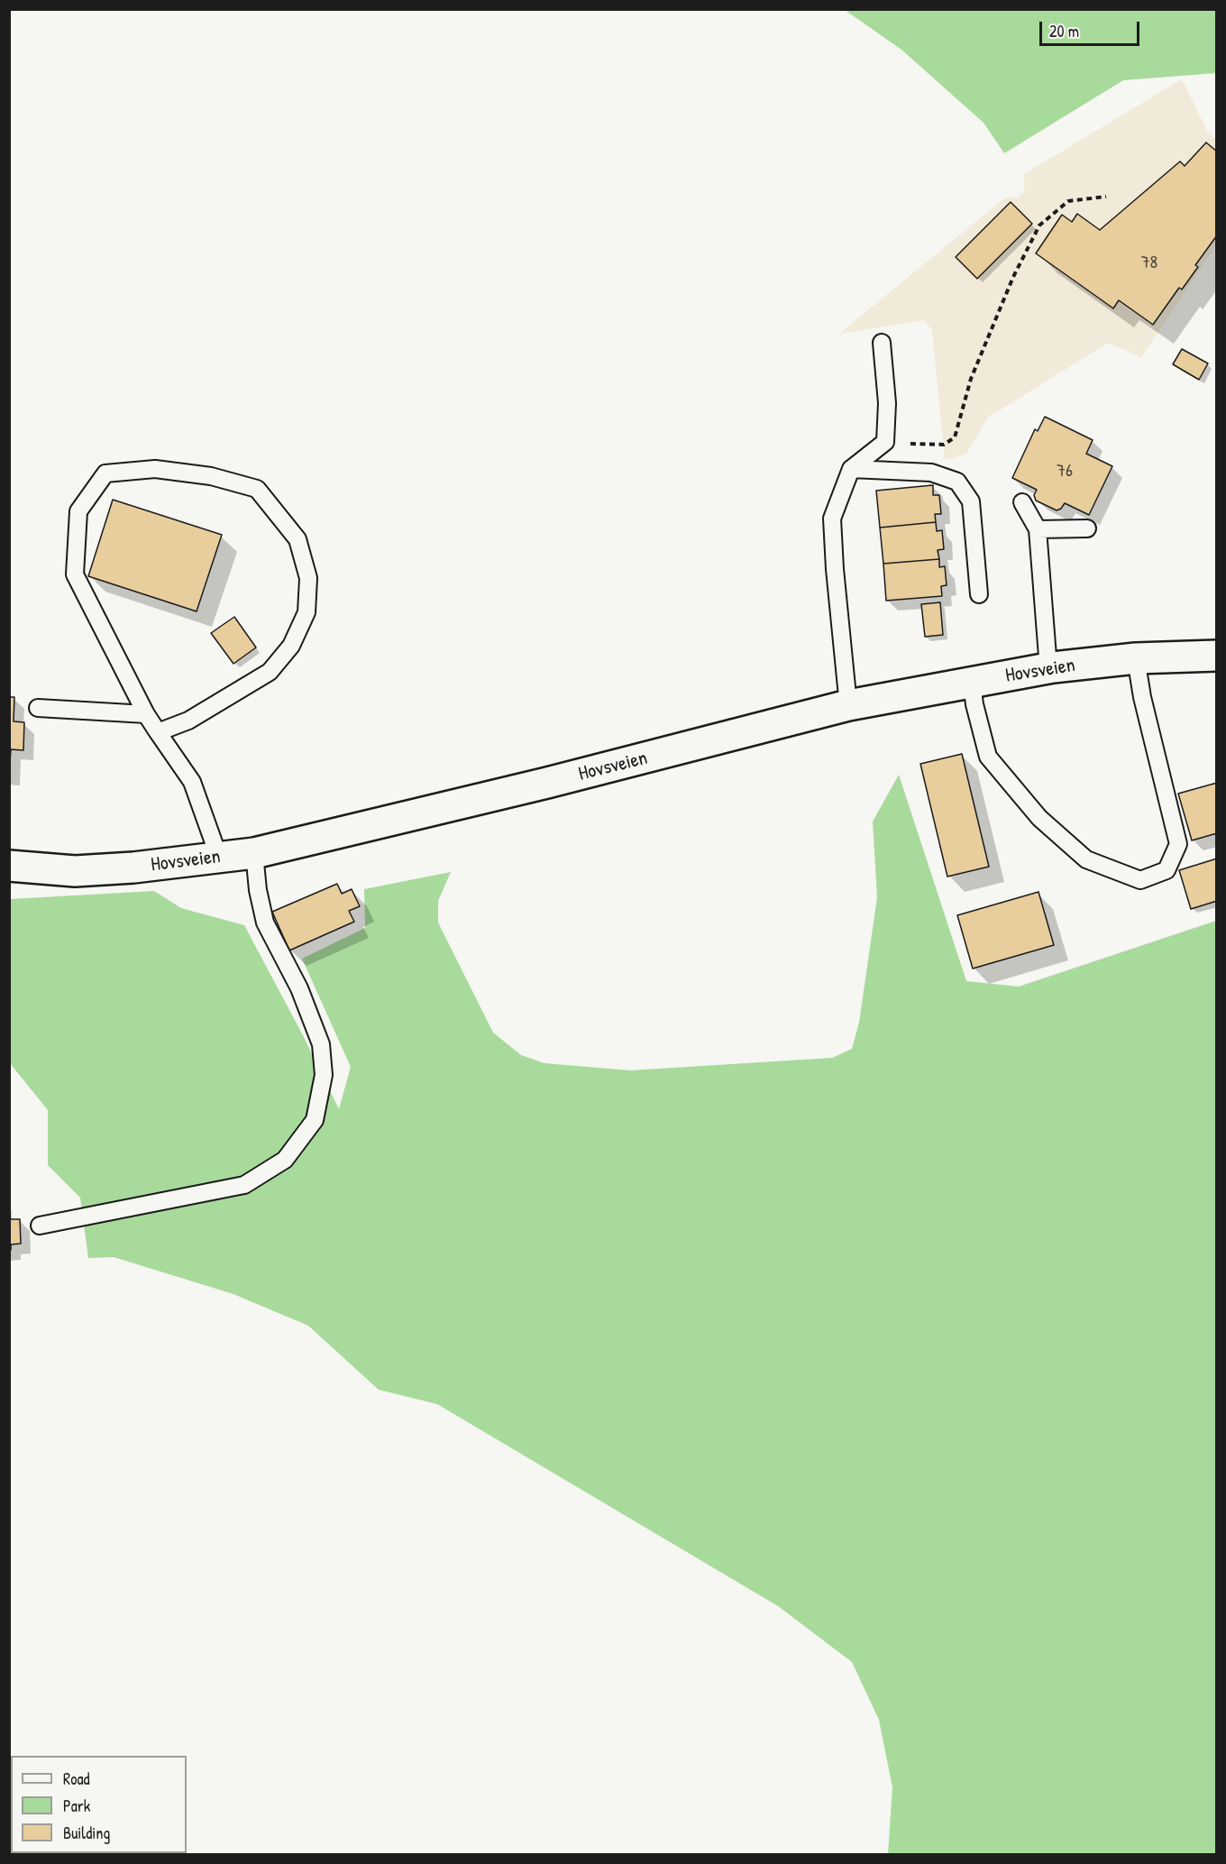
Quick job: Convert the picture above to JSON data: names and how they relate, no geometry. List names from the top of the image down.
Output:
{
  "streets": {
    "street": ["Hovsveien"]
  },
  "house_numbers": ["78", "76"],
  "legend": ["Road", "Park", "Building"],
  "scale_bar": "20 m"
}
